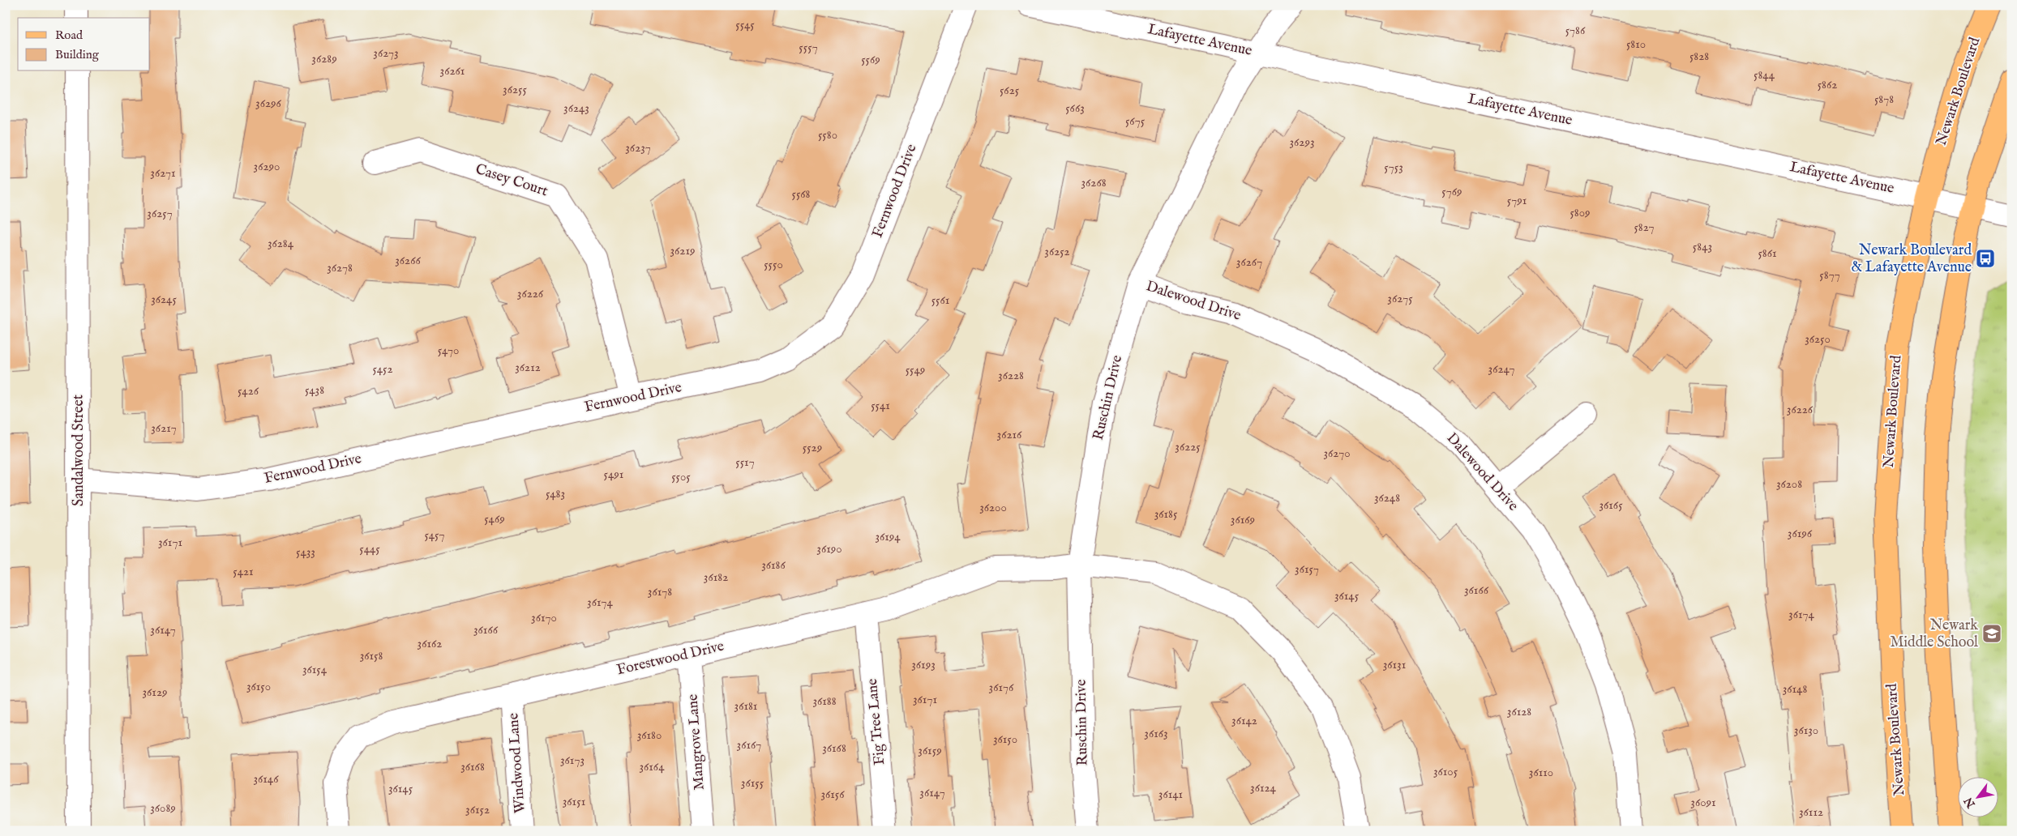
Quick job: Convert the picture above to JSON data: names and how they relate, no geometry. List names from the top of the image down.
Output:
{
  "streets": {
    "main road": ["Newark Boulevard"],
    "street": [
      "Lafayette Avenue",
      "Casey Court",
      "Fernwood Drive",
      "Dalewood Drive",
      "Ruschin Drive",
      "Sandalwood Street",
      "Forestwood Drive",
      "Fig Tree Lane",
      "Mangrove Lane",
      "Windwood Lane"
    ]
  },
  "crossings": [
    ["Lafayette Avenue", "Newark Boulevard"],
    ["Lafayette Avenue", "Ruschin Drive"],
    ["Casey Court", "Fernwood Drive"],
    ["Fernwood Drive", "Sandalwood Street"],
    ["Dalewood Drive", "Ruschin Drive"],
    ["Ruschin Drive", "Forestwood Drive"],
    ["Forestwood Drive", "Fig Tree Lane"],
    ["Forestwood Drive", "Mangrove Lane"],
    ["Forestwood Drive", "Windwood Lane"]
  ],
  "places": {
    "bus stop": ["Newark Boulevard & Lafayette Avenue"],
    "school or university": ["Newark Middle School"]
  },
  "house_numbers": [
    "5545",
    "5786",
    "5810",
    "5557",
    "36273",
    "5828",
    "36289",
    "5569",
    "36261",
    "5844",
    "5862",
    "36255",
    "5625",
    "5878",
    "36296",
    "36243",
    "5663",
    "5675",
    "5580",
    "36293",
    "36237",
    "36290",
    "5753",
    "36271",
    "36268",
    "5769",
    "5568",
    "5791",
    "5809",
    "36257",
    "5827",
    "36284",
    "5843",
    "36219",
    "36252",
    "5861",
    "36266",
    "36267",
    "5550",
    "36278",
    "5877",
    "36226",
    "36275",
    "36245",
    "5561",
    "36250",
    "5470",
    "36212",
    "5452",
    "36247",
    "5549",
    "36228",
    "5438",
    "5426",
    "5541",
    "36226",
    "36217",
    "36216",
    "36225",
    "5529",
    "36270",
    "5517",
    "5491",
    "5505",
    "36208",
    "5483",
    "36248",
    "36165",
    "36200",
    "36185",
    "5469",
    "36169",
    "36196",
    "5457",
    "36194",
    "36171",
    "5445",
    "36190",
    "5433",
    "36186",
    "36157",
    "5421",
    "36182",
    "36166",
    "36178",
    "36145",
    "36174",
    "36174",
    "36170",
    "36147",
    "36166",
    "36162",
    "36158",
    "36193",
    "36131",
    "36154",
    "36150",
    "36176",
    "36148",
    "36129",
    "36171",
    "36188",
    "36181",
    "36128",
    "36142",
    "36130",
    "36163",
    "36180",
    "36150",
    "36167",
    "36168",
    "36159",
    "36173",
    "36168",
    "36164",
    "36105",
    "36110",
    "36146",
    "36155",
    "36124",
    "36145",
    "36147",
    "36156",
    "36141",
    "36151",
    "36091",
    "36089",
    "36152",
    "36112"
  ],
  "legend": ["Road", "Building"],
  "north": "bottom left"
}
